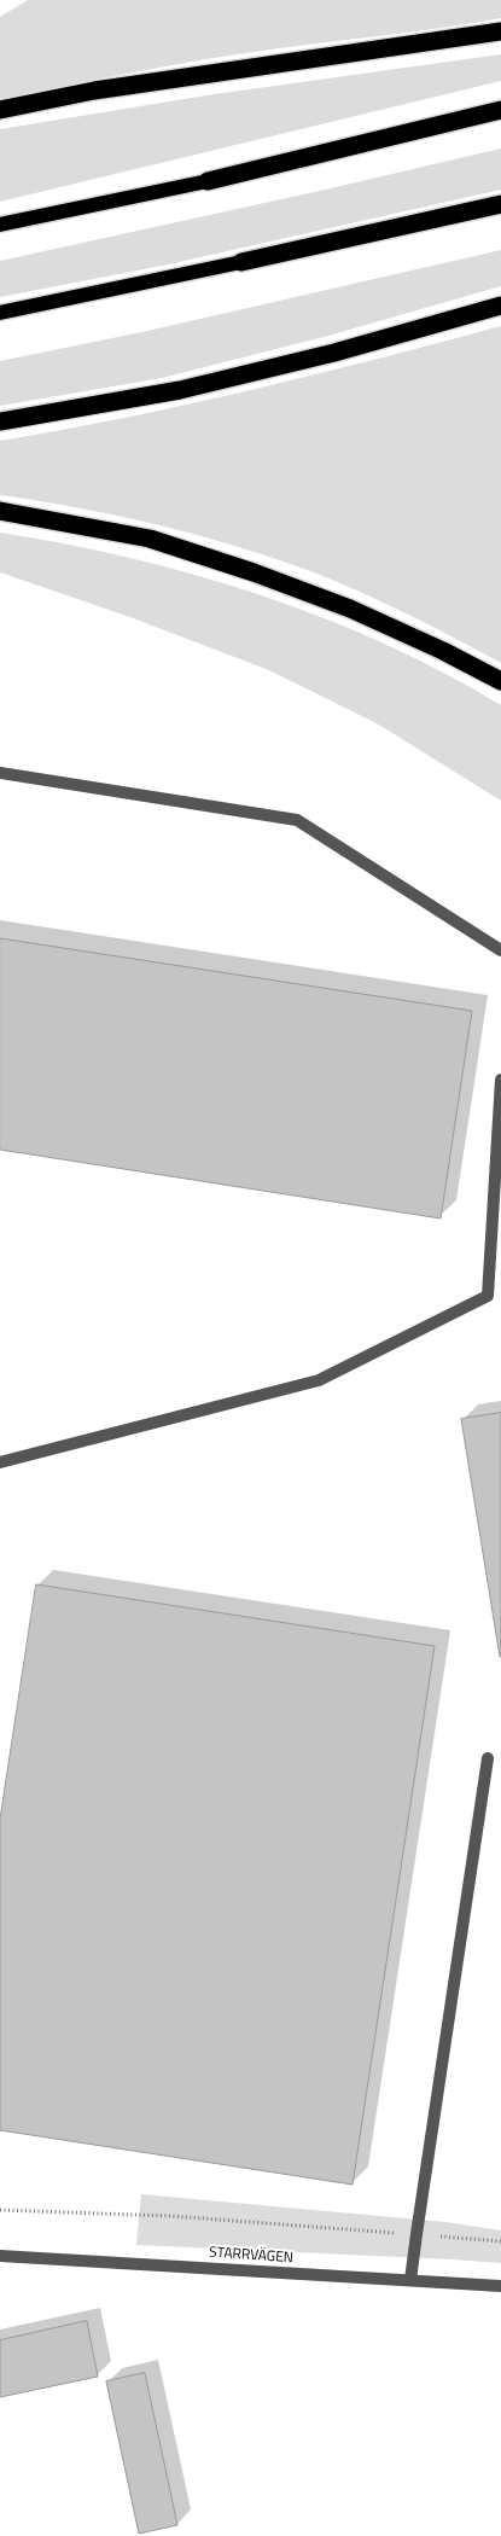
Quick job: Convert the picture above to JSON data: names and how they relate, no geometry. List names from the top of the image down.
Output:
{
  "streets": {
    "street": ["STARRVÄGEN"]
  }
}
